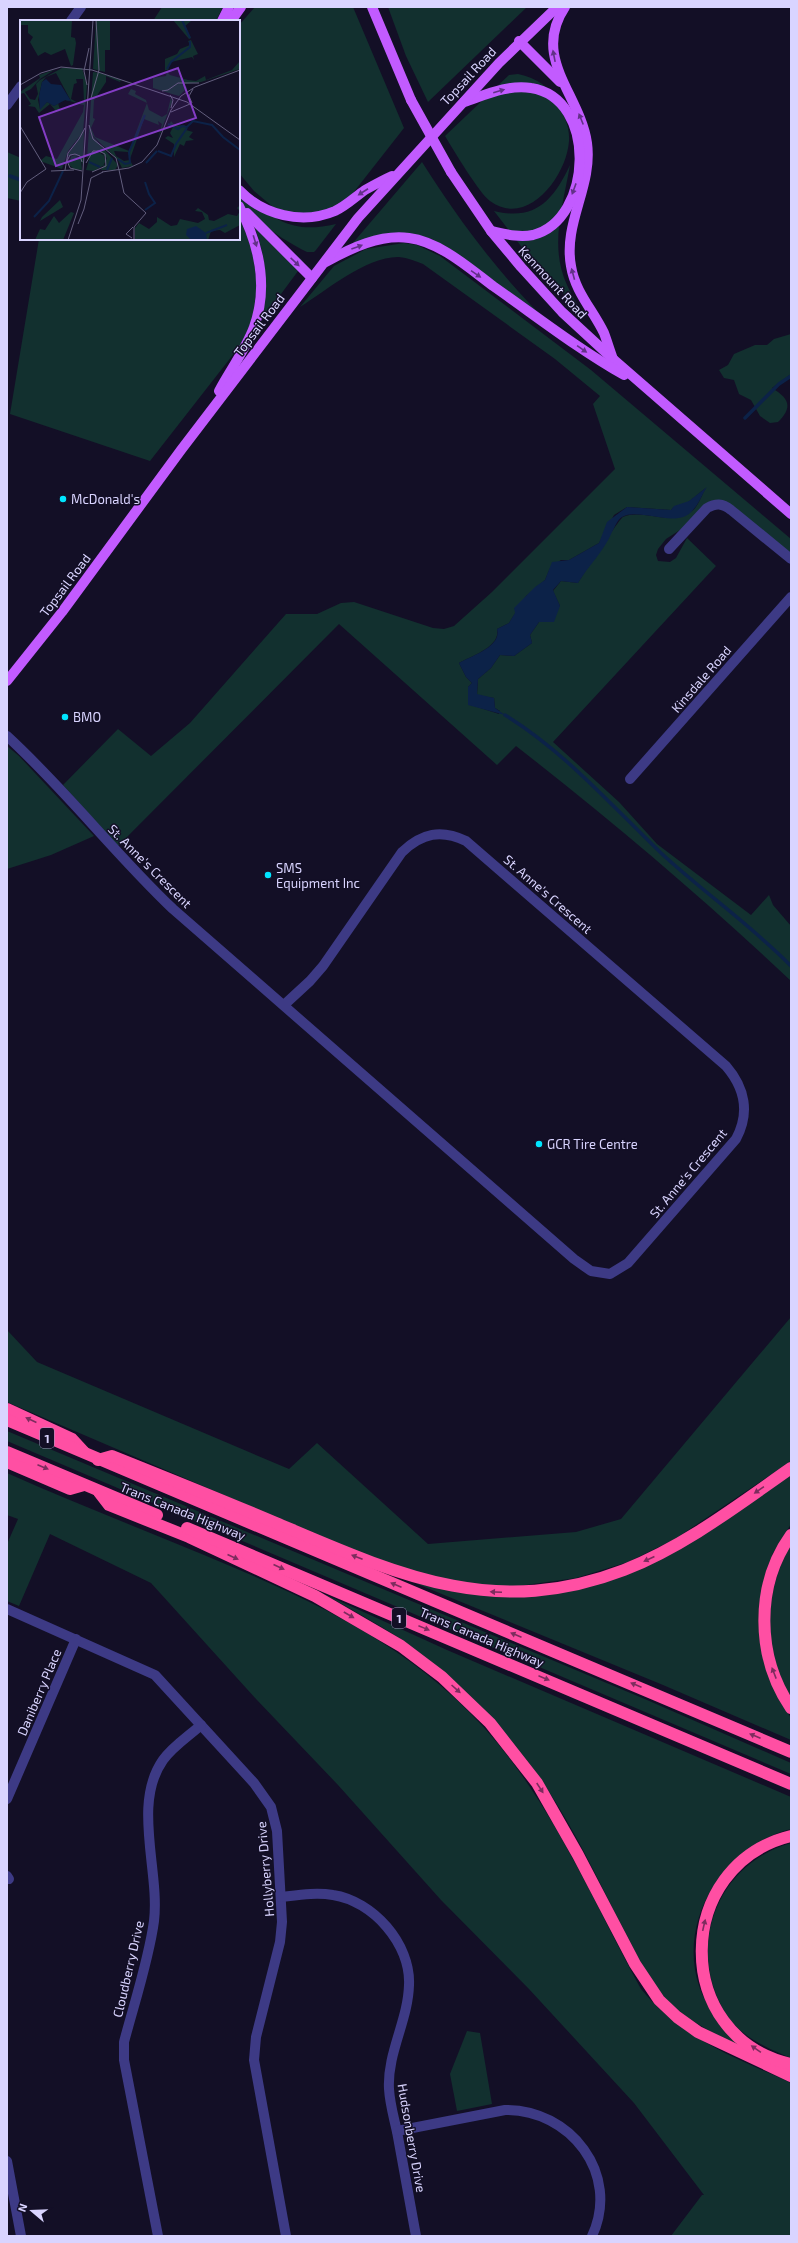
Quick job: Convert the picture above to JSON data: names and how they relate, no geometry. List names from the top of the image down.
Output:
{
  "streets": {
    "highway": ["1", "Trans Canada Highway"],
    "main road": ["Topsail Road", "Kenmount Road"],
    "street": [
      "Kinsdale Road",
      "St. Anne's Crescent",
      "Daniberry Place",
      "Hollyberry Drive",
      "Cloudberry Drive",
      "Hudsonberry Drive"
    ]
  },
  "crossings": [
    ["Daniberry Place", "Hollyberry Drive"],
    ["Hollyberry Drive", "Cloudberry Drive"],
    ["Hollyberry Drive", "Hudsonberry Drive"]
  ],
  "places": [
    "McDonald's",
    "BMO",
    "SMS Equipment Inc",
    "GCR Tire Centre"
  ],
  "north": "left"
}
